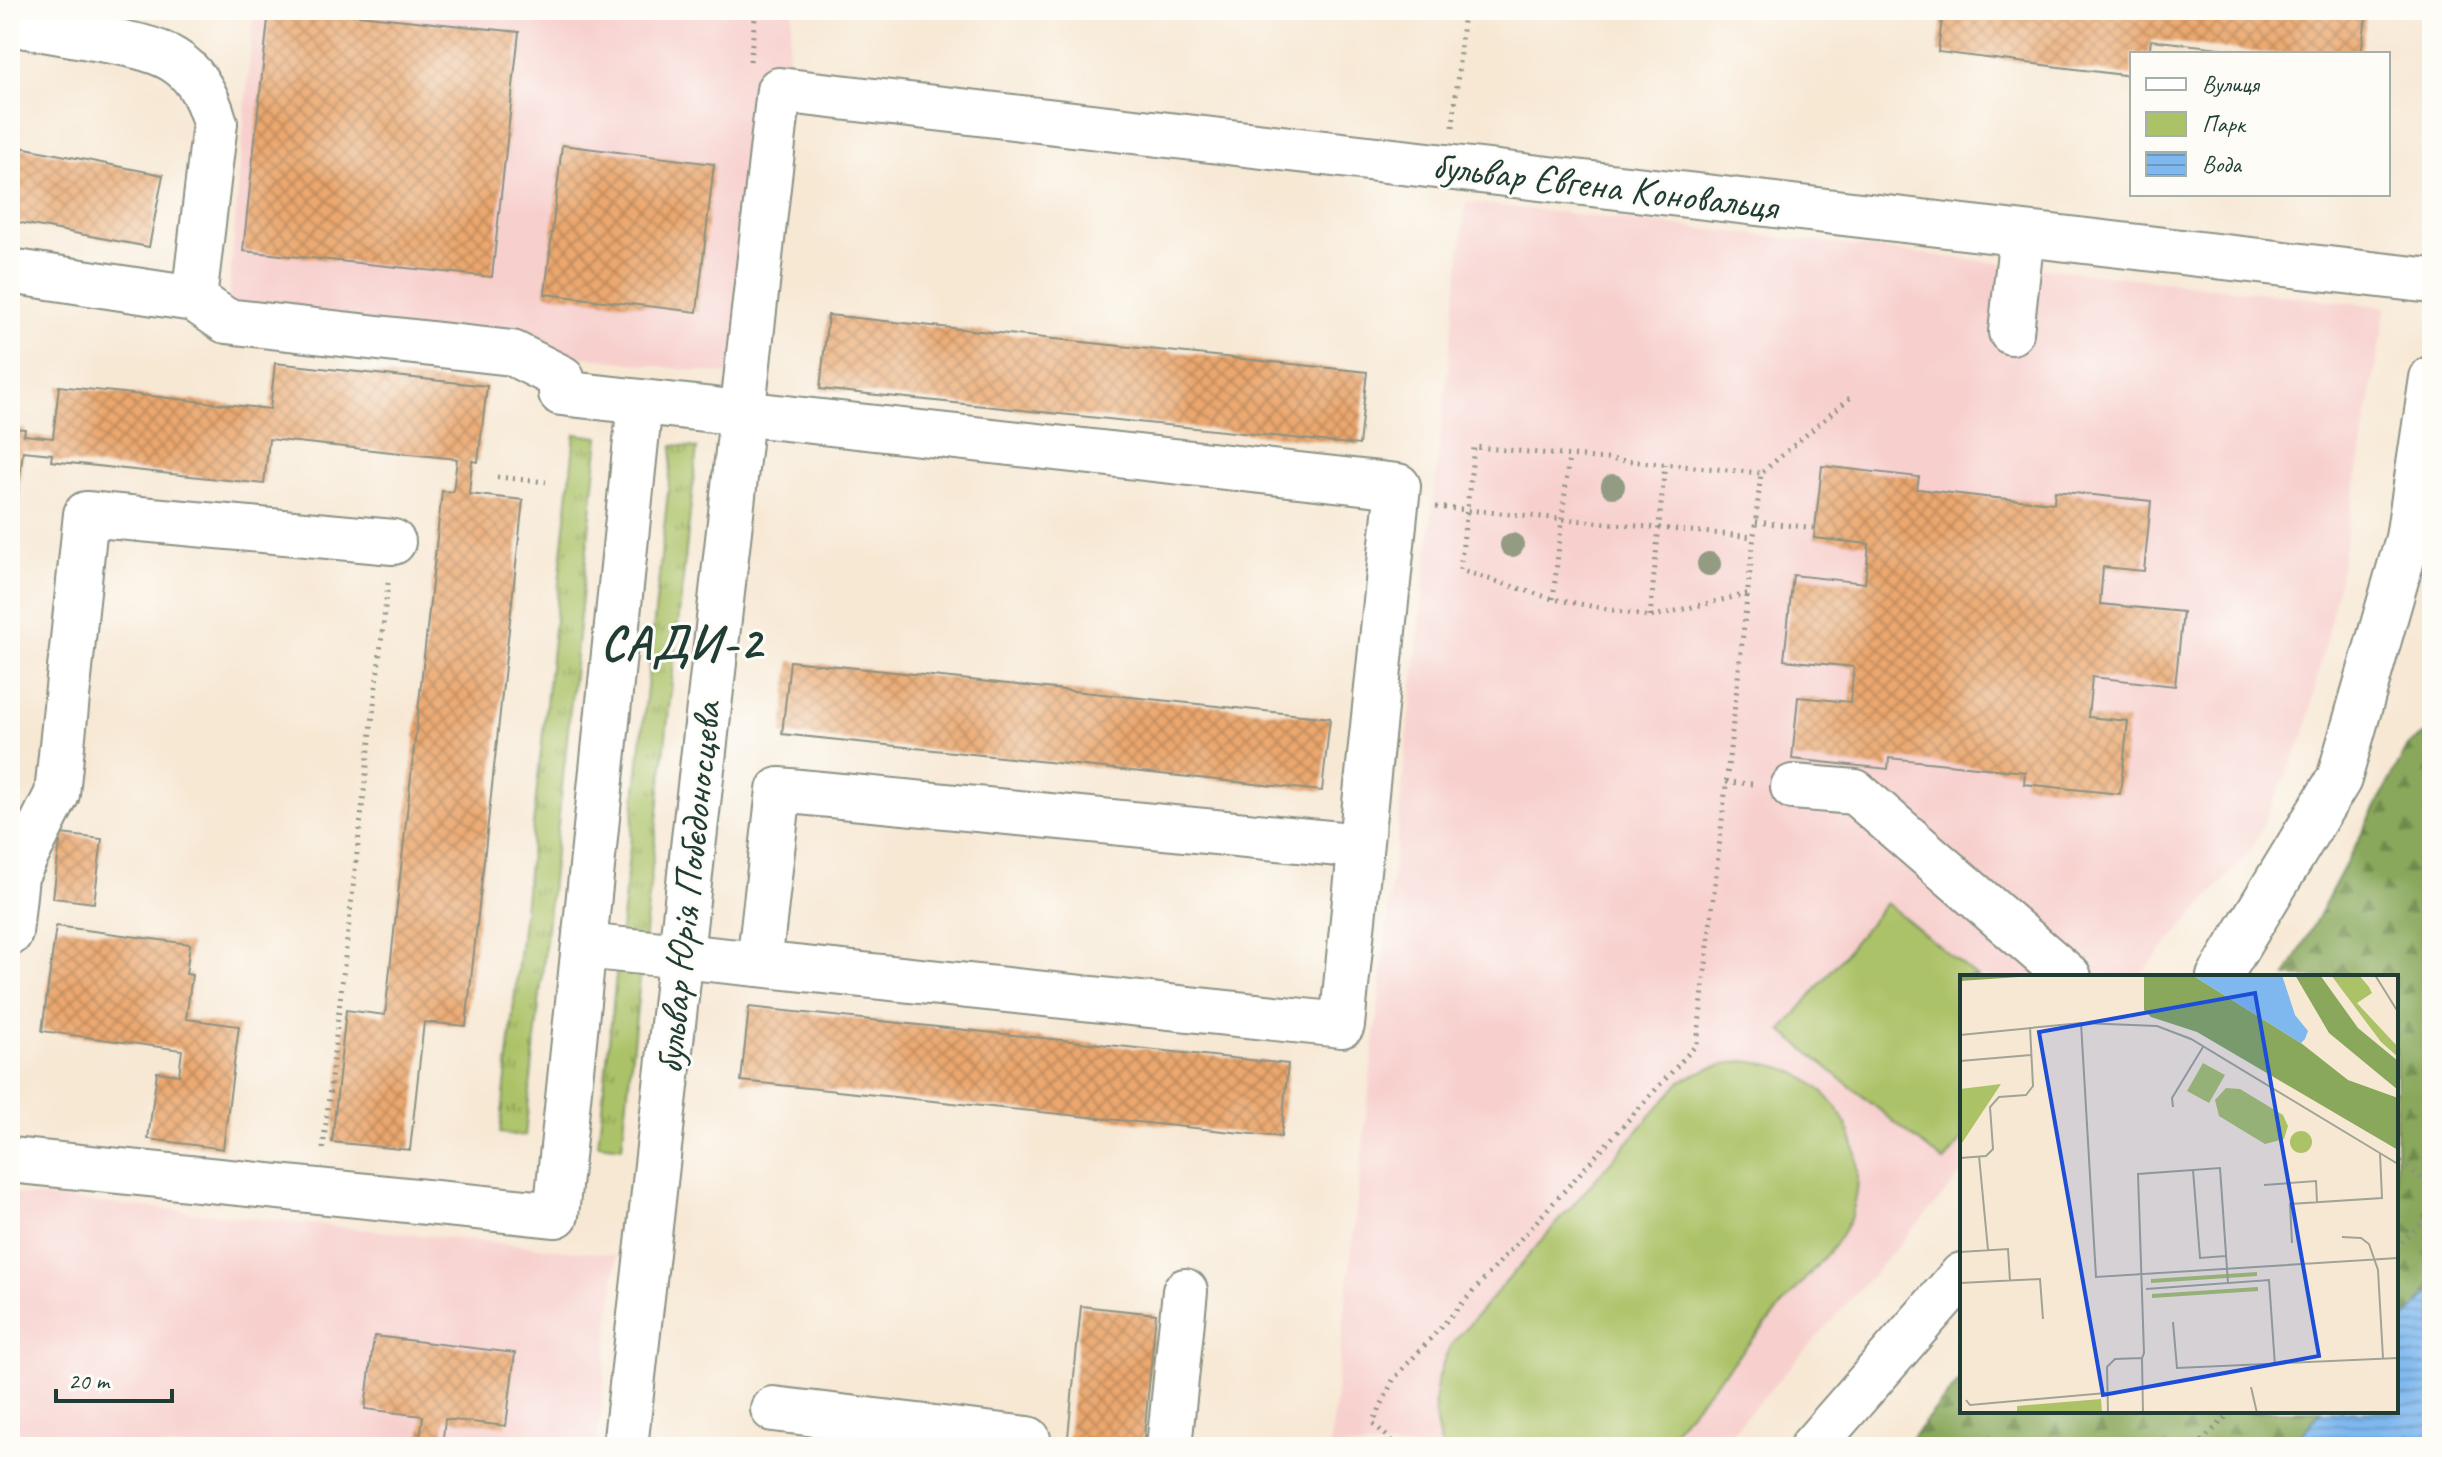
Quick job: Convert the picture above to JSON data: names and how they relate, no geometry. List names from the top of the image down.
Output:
{
  "streets": {
    "street": ["бульвар Євгена Коновальця", "бульвар Юрія Побєдоносцева"]
  },
  "crossings": [
    ["бульвар Євгена Коновальця", "бульвар Юрія Побєдоносцева"]
  ],
  "districts": ["САДИ-2"],
  "legend": ["Вулиця", "Парк", "Вода"],
  "scale_bar": "20 m"
}
